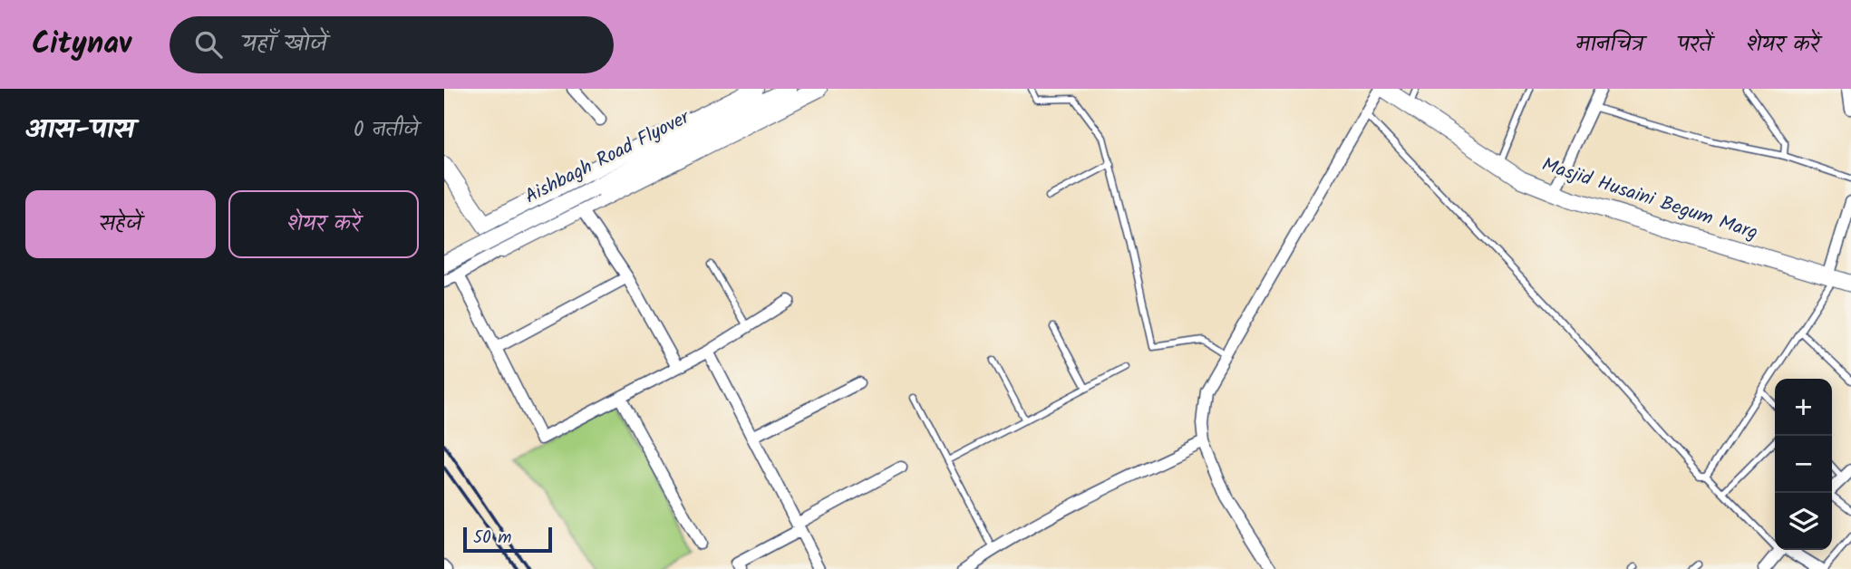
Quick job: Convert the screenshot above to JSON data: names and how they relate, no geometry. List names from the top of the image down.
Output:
{
  "streets": {
    "street": ["Aishbagh Road Flyover", "Masjid Husaini Begum Marg"]
  },
  "scale_bar": "50 m",
  "page": {
    "header": "Citynav",
    "search": "यहाँ खोजें",
    "nav": ["मानचित्र", "परतें", "शेयर करें"],
    "heading": ["आस-पास", "0 नतीजे"],
    "buttons": ["सहेजें", "शेयर करें"],
    "map_buttons": ["+", "−"],
    "scale": "50 m"
  }
}
